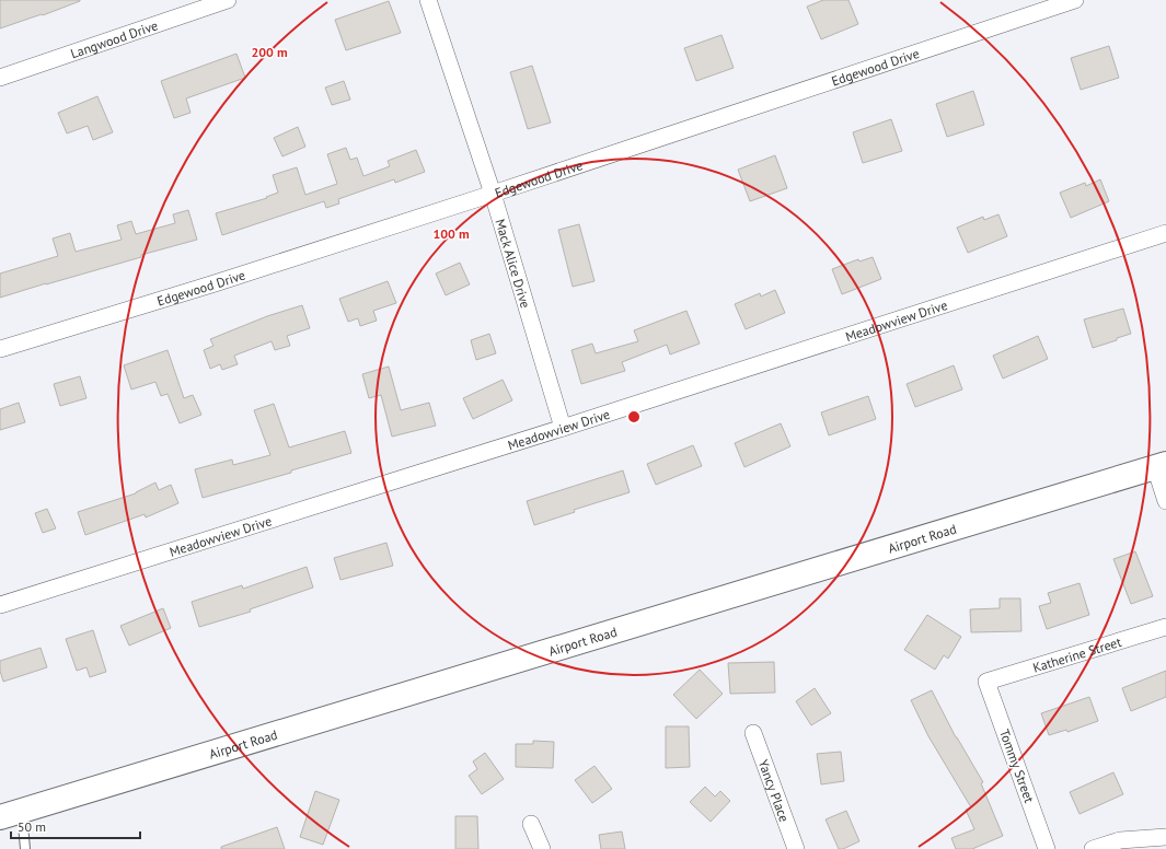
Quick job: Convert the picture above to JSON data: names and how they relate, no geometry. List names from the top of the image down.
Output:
{
  "streets": {
    "highway": ["Airport Road"],
    "street": [
      "Langwood Drive",
      "Edgewood Drive",
      "Mack Alice Drive",
      "Meadowview Drive",
      "Katherine Street",
      "Tommy Street",
      "Yancy Place"
    ]
  },
  "crossings": [
    ["Edgewood Drive", "Mack Alice Drive"],
    ["Mack Alice Drive", "Meadowview Drive"],
    ["Katherine Street", "Tommy Street"]
  ],
  "scale_bar": "50 m",
  "rings": ["200 m", "100 m"]
}
